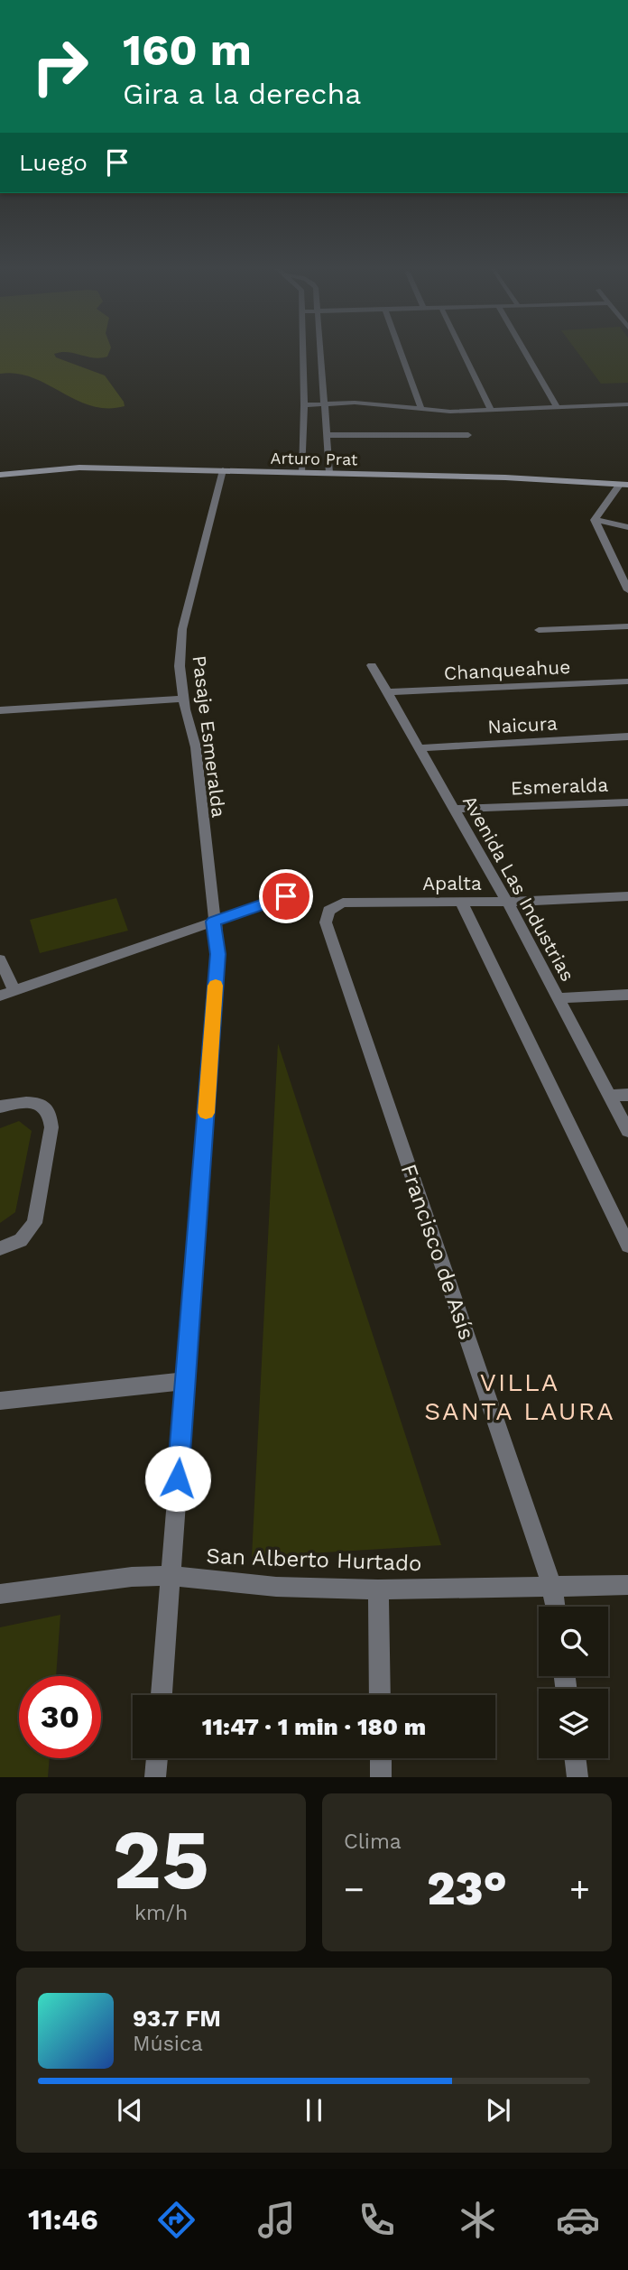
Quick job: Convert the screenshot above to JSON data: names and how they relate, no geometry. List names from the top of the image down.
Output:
{
  "streets": {
    "main road": ["Arturo Prat"],
    "street": [
      "Chanqueahue",
      "Naicura",
      "Pasaje Esmeralda",
      "Esmeralda",
      "Apalta",
      "Avenida Las Industrias",
      "Francisco de Asís",
      "San Alberto Hurtado"
    ]
  },
  "crossings": [
    ["Arturo Prat", "Pasaje Esmeralda"],
    ["Chanqueahue", "Avenida Las Industrias"],
    ["Naicura", "Avenida Las Industrias"],
    ["Pasaje Esmeralda", "San Alberto Hurtado"],
    ["Esmeralda", "Avenida Las Industrias"],
    ["Apalta", "Avenida Las Industrias"],
    ["Apalta", "Francisco de Asís"],
    ["Francisco de Asís", "San Alberto Hurtado"]
  ],
  "districts": ["VILLA SANTA LAURA"],
  "page": {
    "turn": ["160 m", "Gira a la derecha"],
    "then": "Luego",
    "limit": "30",
    "trip": "11:47 · 1 min · 180 m",
    "tile": [
      ["25", "km/h"],
      "Clima"
    ],
    "heat": ["−", "23°", "+"],
    "song": ["93.7 FM", "Música"],
    "tabs": "11:46"
  }
}
